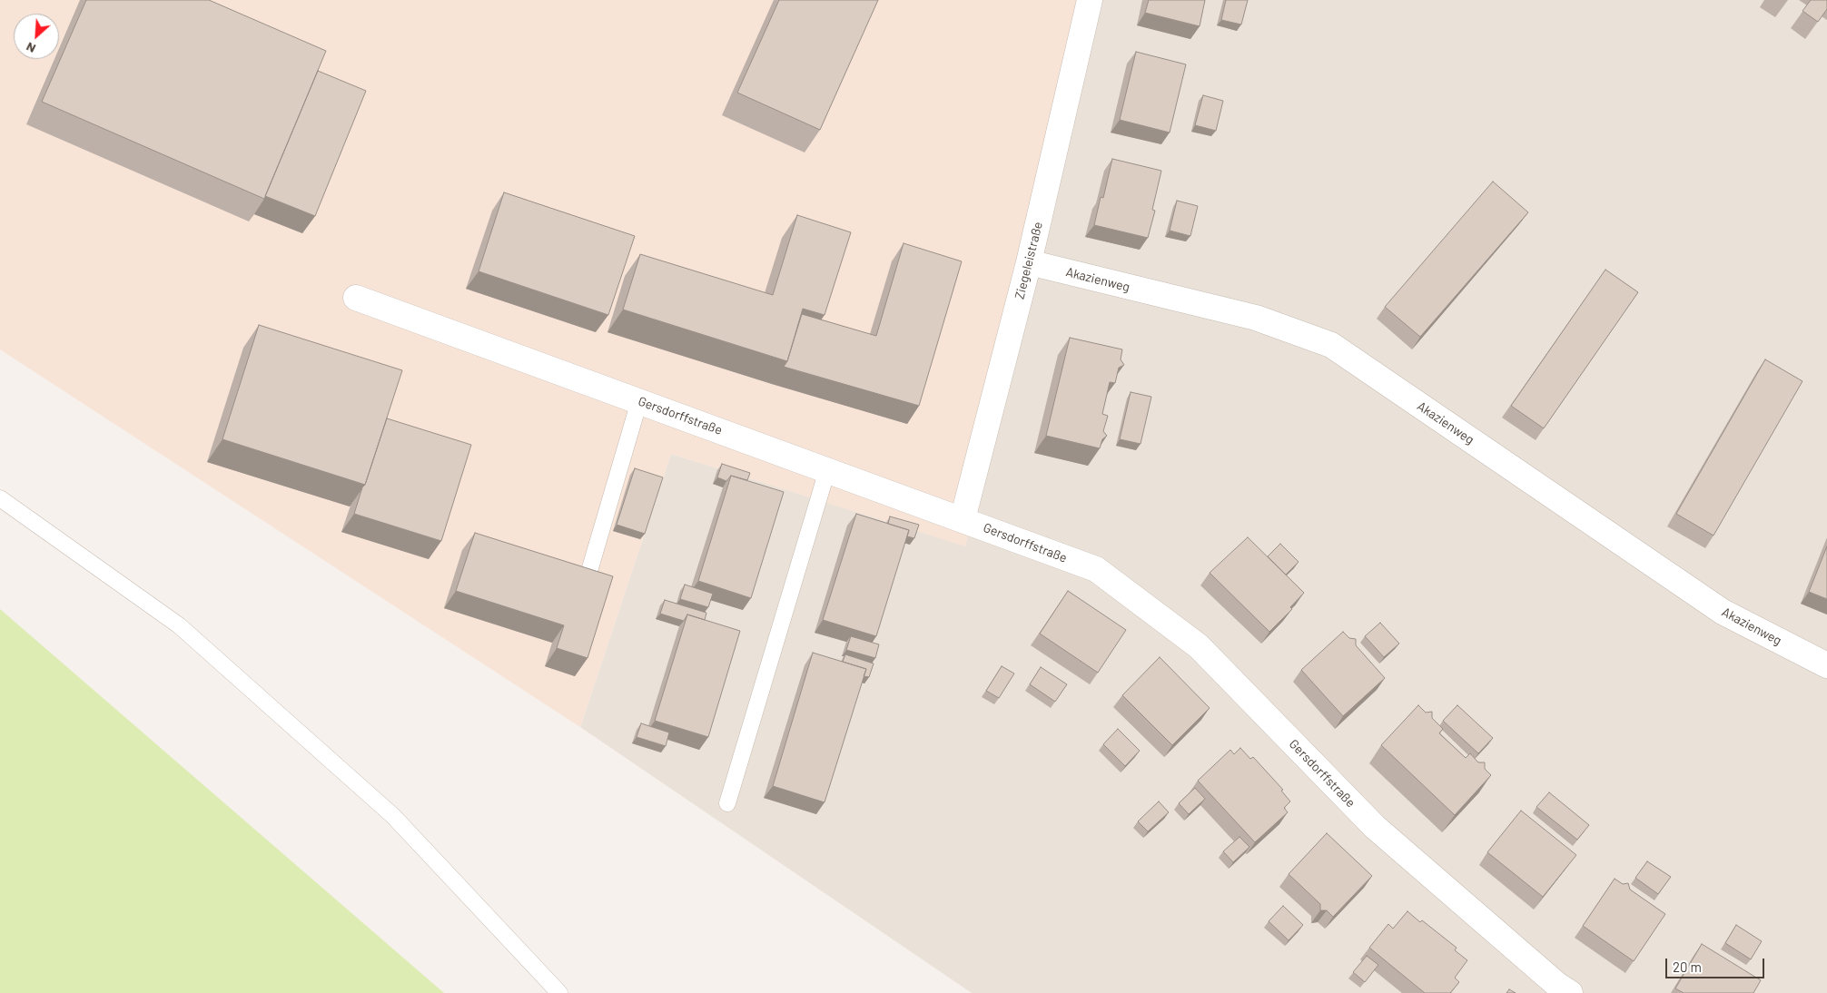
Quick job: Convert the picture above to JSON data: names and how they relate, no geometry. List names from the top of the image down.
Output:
{
  "streets": {
    "street": ["Ziegeleistraße", "Akazienweg", "Gersdorffstraße"]
  },
  "crossings": [
    ["Ziegeleistraße", "Akazienweg"],
    ["Ziegeleistraße", "Gersdorffstraße"]
  ],
  "scale_bar": "20 m",
  "north": "bottom left"
}
